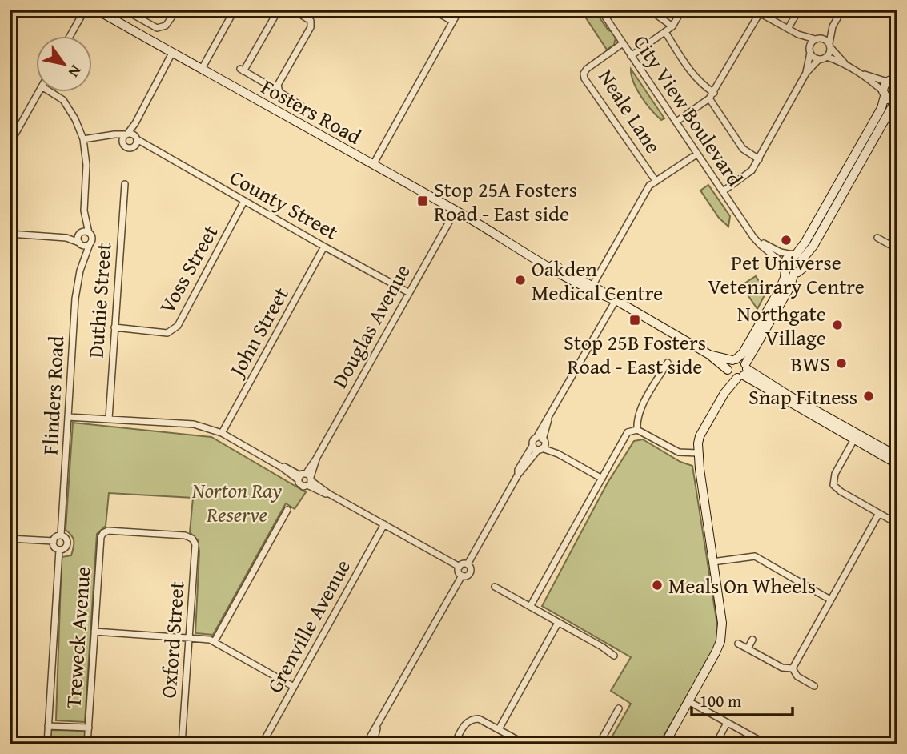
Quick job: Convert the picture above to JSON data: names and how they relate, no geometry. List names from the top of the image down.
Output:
{
  "streets": {
    "main road": ["Fosters Road"],
    "street": [
      "City View Boulevard",
      "Neale Lane",
      "County Street",
      "Voss Street",
      "Duthie Street",
      "Douglas Avenue",
      "John Street",
      "Flinders Road",
      "Grenville Avenue",
      "Treweck Avenue",
      "Oxford Street"
    ]
  },
  "crossings": [
    ["City View Boulevard", "Neale Lane"],
    ["Fosters Road", "Douglas Avenue"],
    ["County Street", "Voss Street"],
    ["County Street", "Douglas Avenue"],
    ["County Street", "John Street"],
    ["Voss Street", "Duthie Street"],
    ["Treweck Avenue", "Oxford Street"]
  ],
  "parks": ["Norton Ray Reserve"],
  "places": {
    "transit": ["Stop 25A Fosters Road - East side", "Stop 25B Fosters Road - East side"],
    "other": [
      "Pet Universe Vetenirary Centre",
      "Oakden Medical Centre",
      "Northgate Village",
      "BWS",
      "Snap Fitness",
      "Meals On Wheels"
    ]
  },
  "scale_bar": "100 m",
  "north": "bottom right"
}
